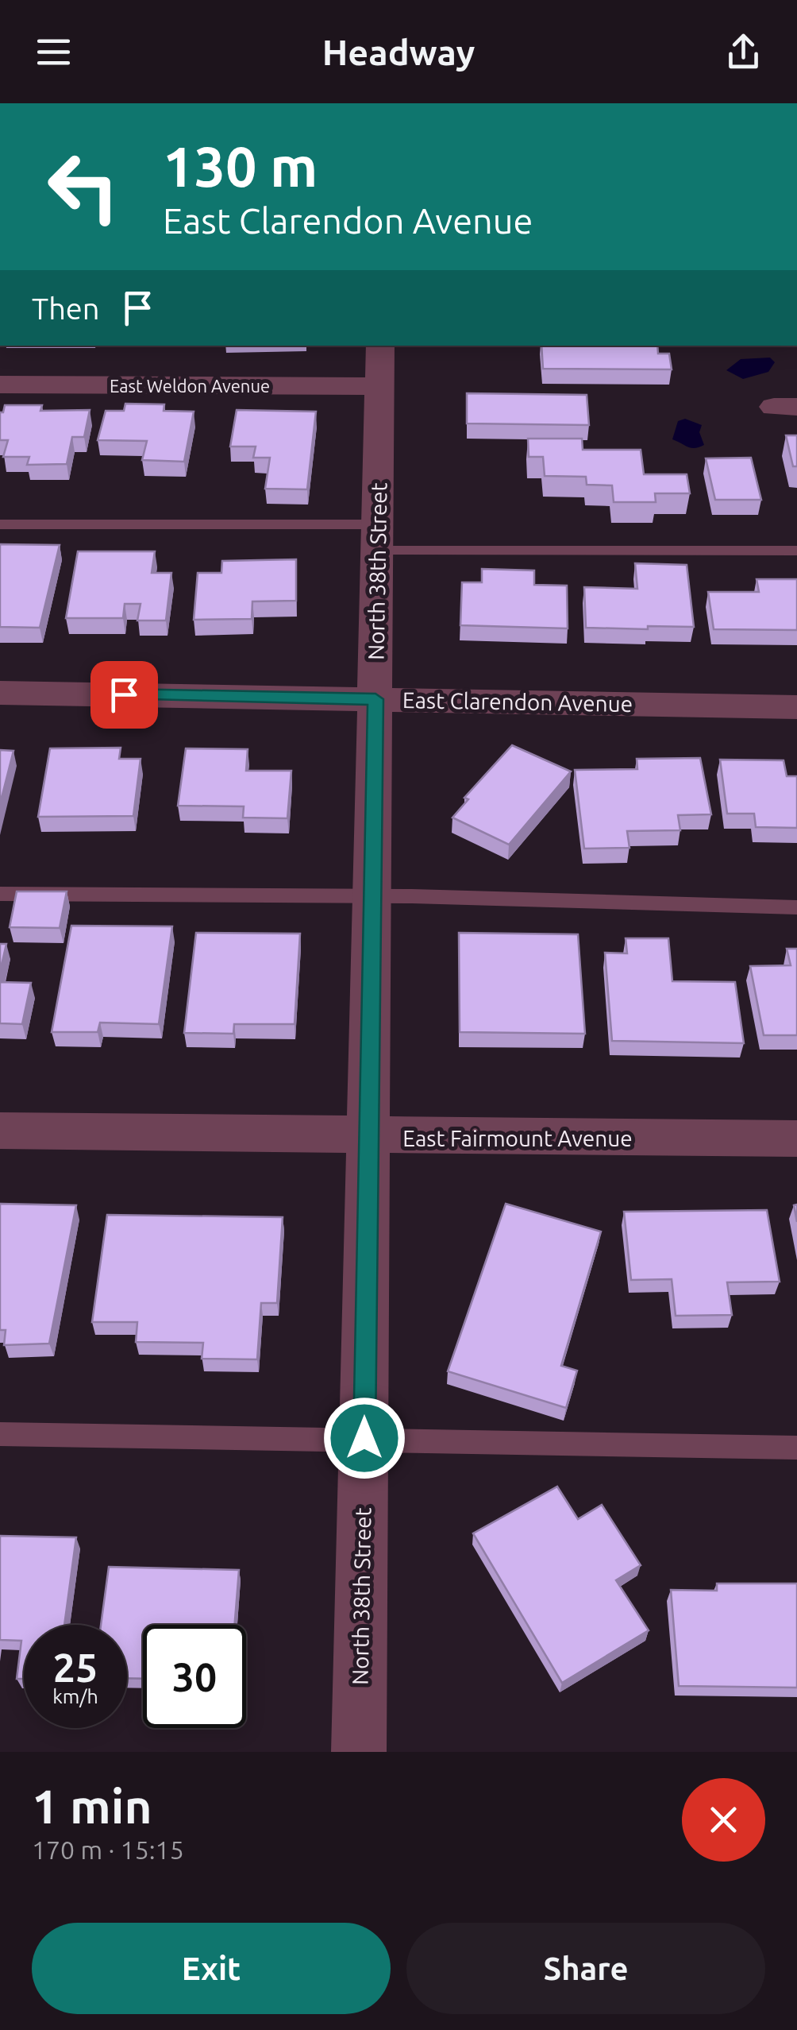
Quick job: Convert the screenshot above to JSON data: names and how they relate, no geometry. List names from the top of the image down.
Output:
{
  "streets": {
    "street": [
      "East Weldon Avenue",
      "North 38th Street",
      "East Clarendon Avenue",
      "East Fairmount Avenue"
    ]
  },
  "crossings": [
    ["East Weldon Avenue", "North 38th Street"],
    ["North 38th Street", "East Clarendon Avenue"],
    ["North 38th Street", "East Fairmount Avenue"]
  ],
  "page": {
    "header": "Headway",
    "turn": ["130 m", "East Clarendon Avenue"],
    "then": "Then",
    "speed": "25 km/h",
    "limit": "30",
    "heading": ["1 min", "170 m · 15:15"],
    "buttons": ["Exit", "Share"]
  }
}
